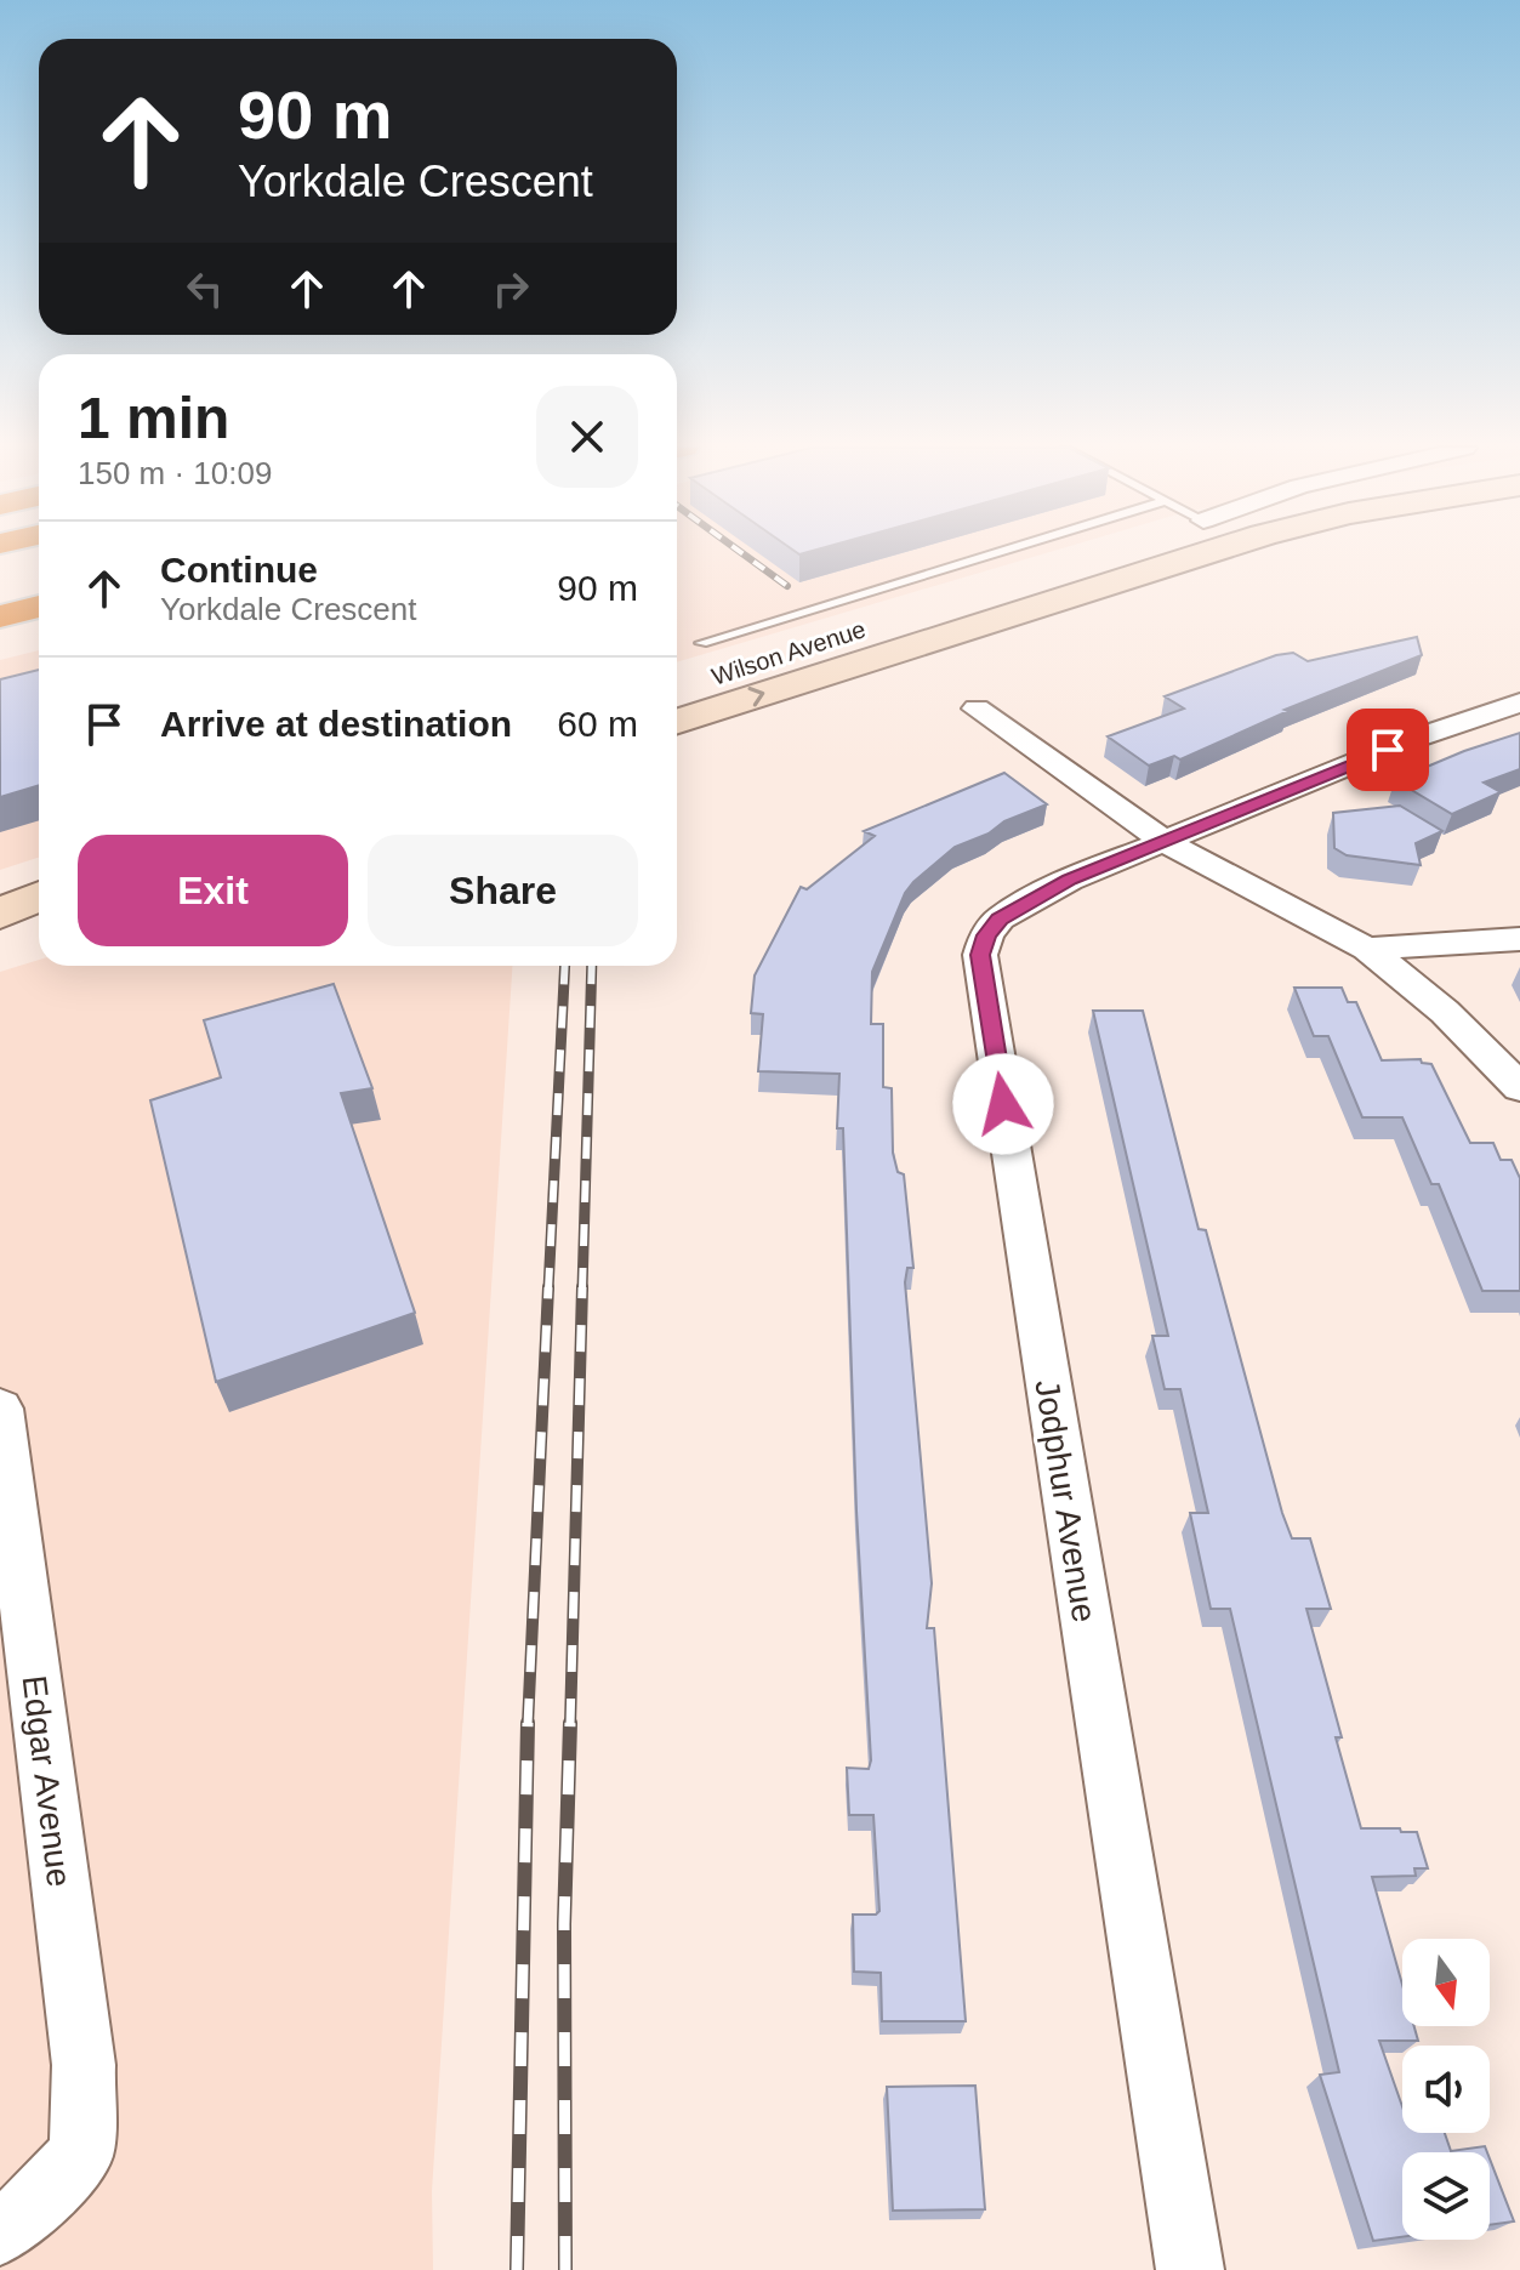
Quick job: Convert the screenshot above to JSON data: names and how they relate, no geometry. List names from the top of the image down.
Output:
{
  "streets": {
    "main road": ["Wilson Avenue"],
    "street": ["Jodphur Avenue", "Edgar Avenue"]
  },
  "north": "bottom",
  "page": {
    "turn": ["90 m", "Yorkdale Crescent"],
    "heading": ["1 min", "150 m · 10:09"],
    "list": [
      {
        "name": "Continue",
        "note": "Yorkdale Crescent",
        "value": "90 m"
      },
      {
        "name": "Arrive at destination",
        "value": "60 m"
      }
    ],
    "buttons": ["Exit", "Share"]
  }
}
